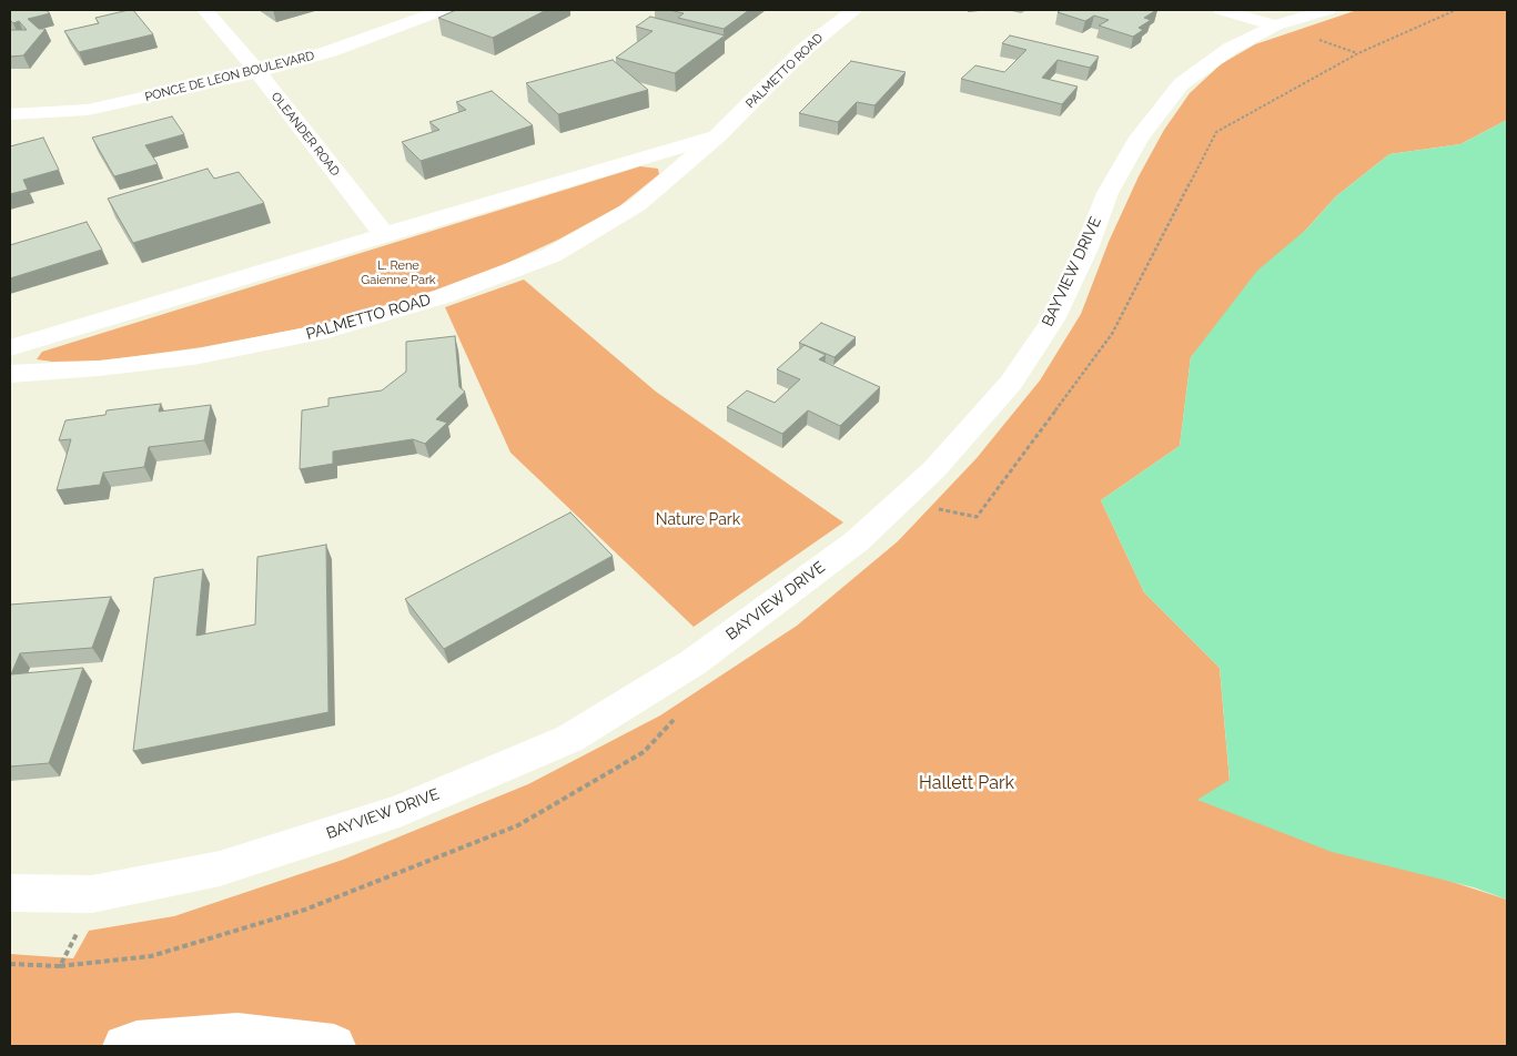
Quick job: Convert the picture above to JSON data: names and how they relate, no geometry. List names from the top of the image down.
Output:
{
  "streets": {
    "street": [
      "PALMETTO ROAD",
      "PONCE DE LEON BOULEVARD",
      "OLEANDER ROAD",
      "BAYVIEW DRIVE"
    ]
  },
  "crossings": [
    ["PALMETTO ROAD", "OLEANDER ROAD"],
    ["PONCE DE LEON BOULEVARD", "OLEANDER ROAD"]
  ],
  "parks": ["L. Rene Gaienne Park", "Nature Park", "Hallett Park"]
}
